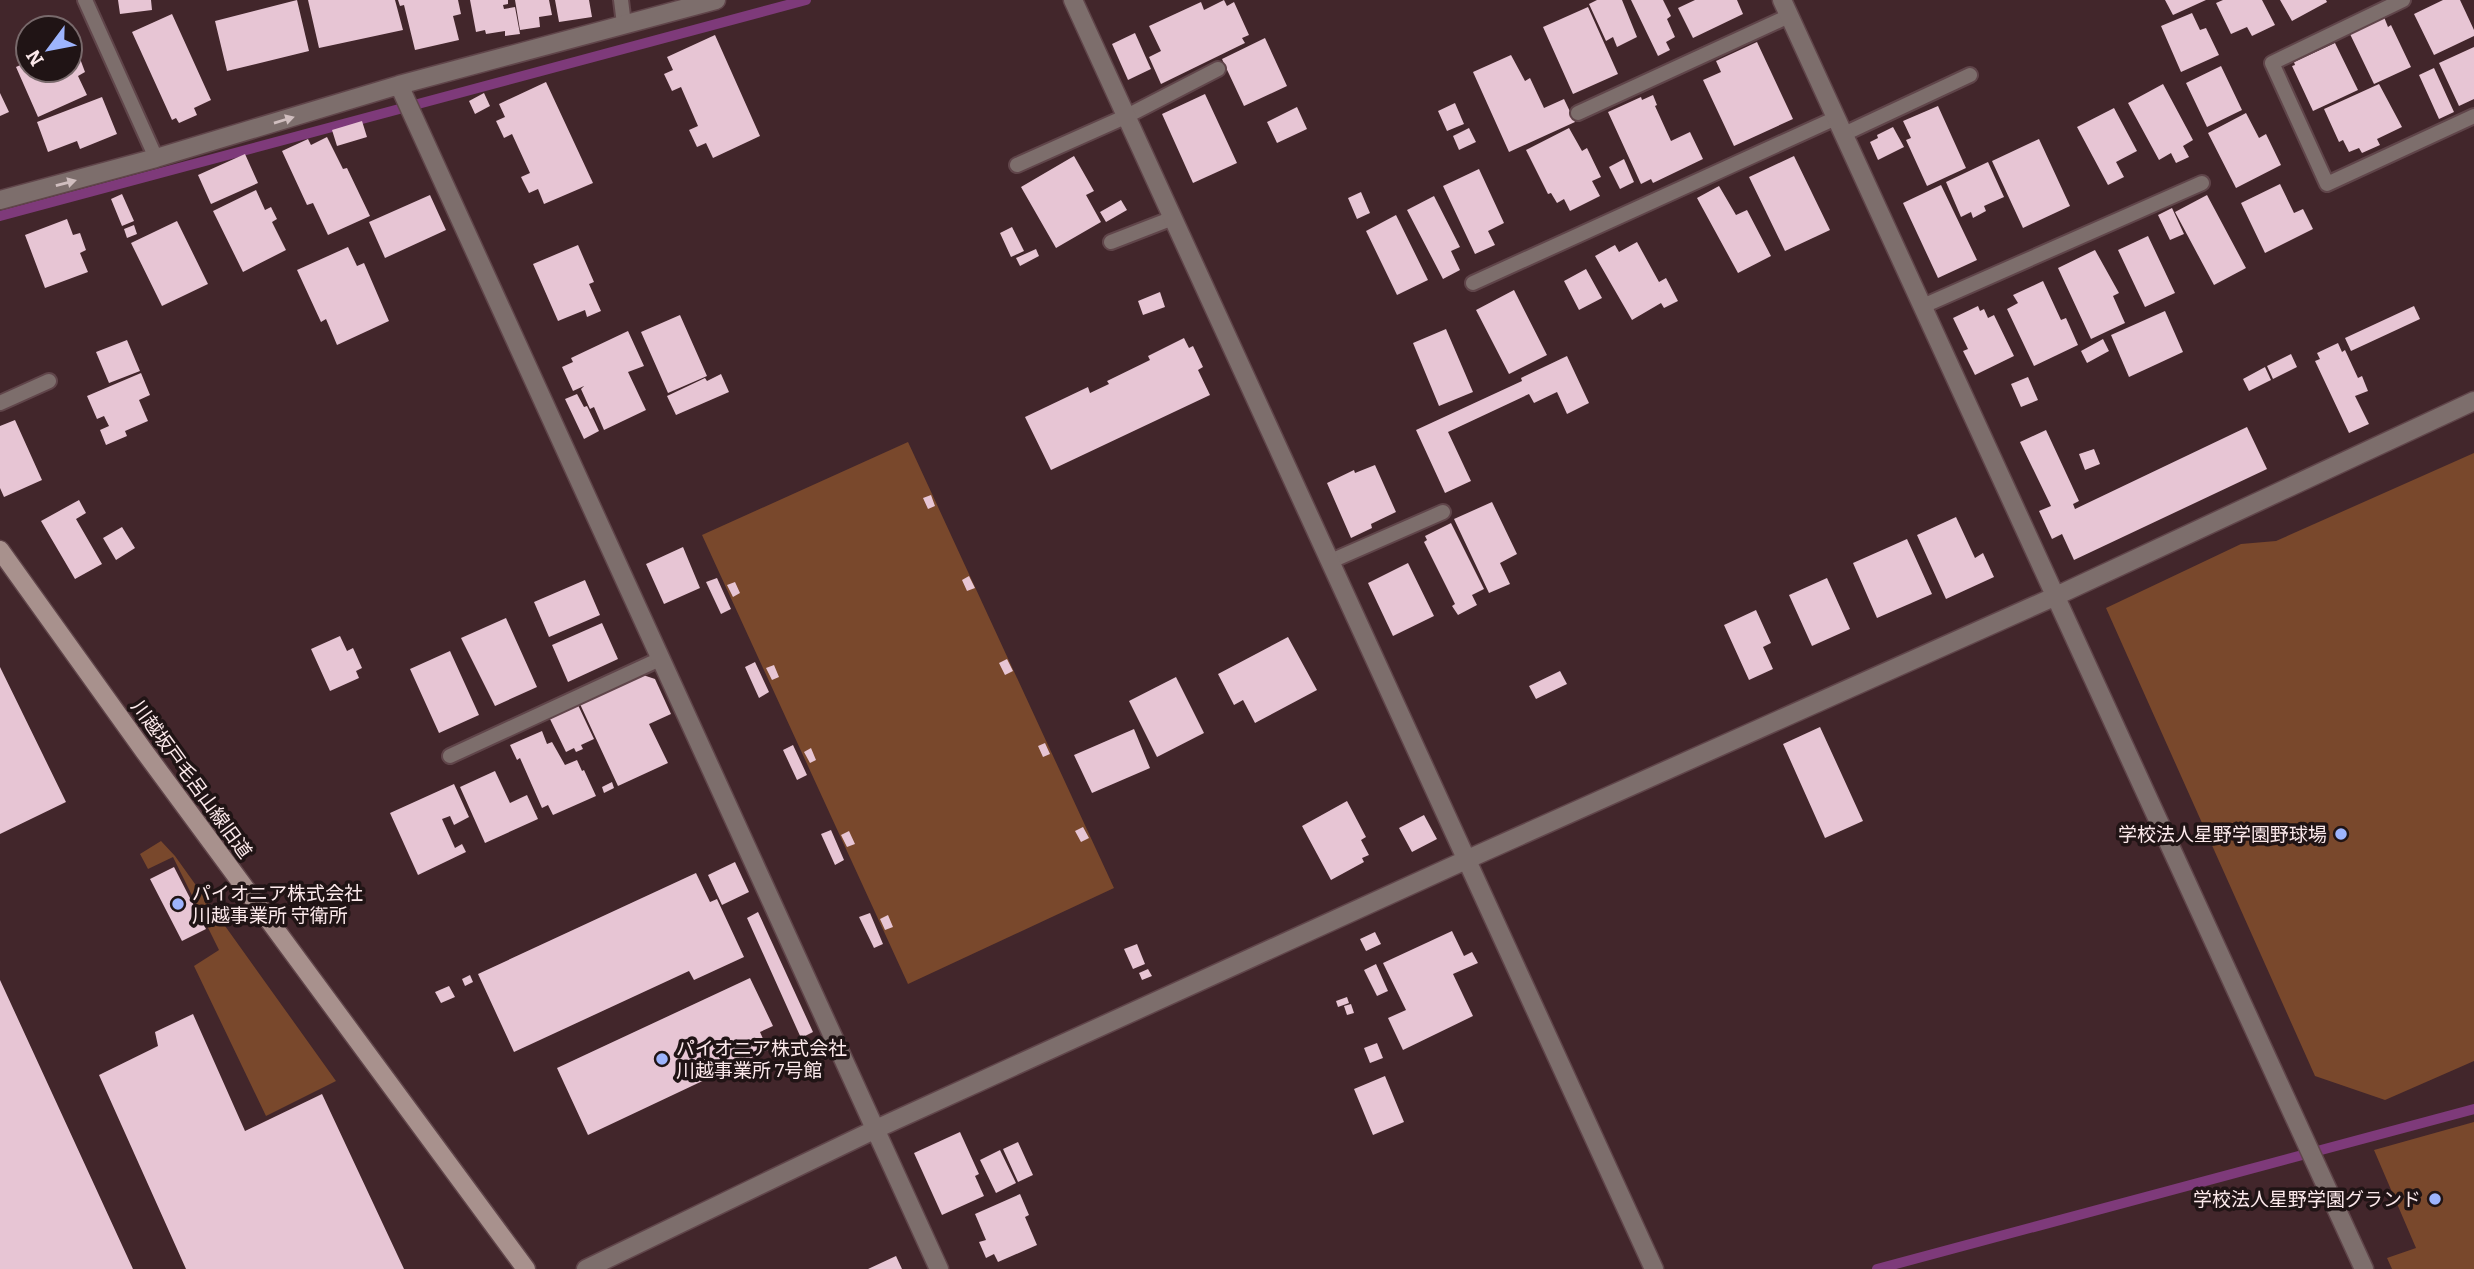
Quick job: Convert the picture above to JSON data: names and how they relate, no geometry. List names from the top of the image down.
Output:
{
  "streets": {
    "street": ["川越坂戸毛呂山線旧道"]
  },
  "places": [
    "学校法人星野学園野球場",
    "パイオニア株式会社 川越事業所 守衛所",
    "パイオニア株式会社 川越事業所 7号館",
    "学校法人星野学園グランド"
  ],
  "north": "bottom left"
}
